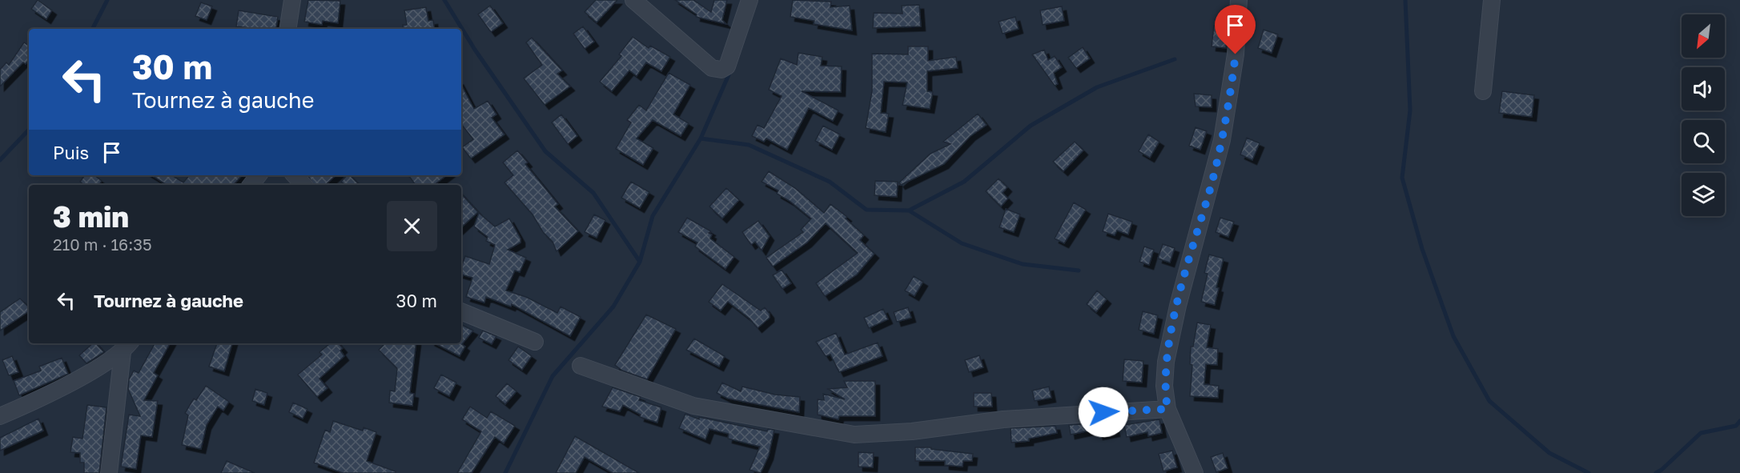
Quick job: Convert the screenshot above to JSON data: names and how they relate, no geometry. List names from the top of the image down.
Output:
{
  "north": "bottom left",
  "page": {
    "turn": ["30 m", "Tournez à gauche"],
    "then": "Puis",
    "heading": ["3 min", "210 m · 16:35"],
    "list": [
      {
        "name": "Tournez à gauche",
        "value": "30 m"
      }
    ]
  }
}
